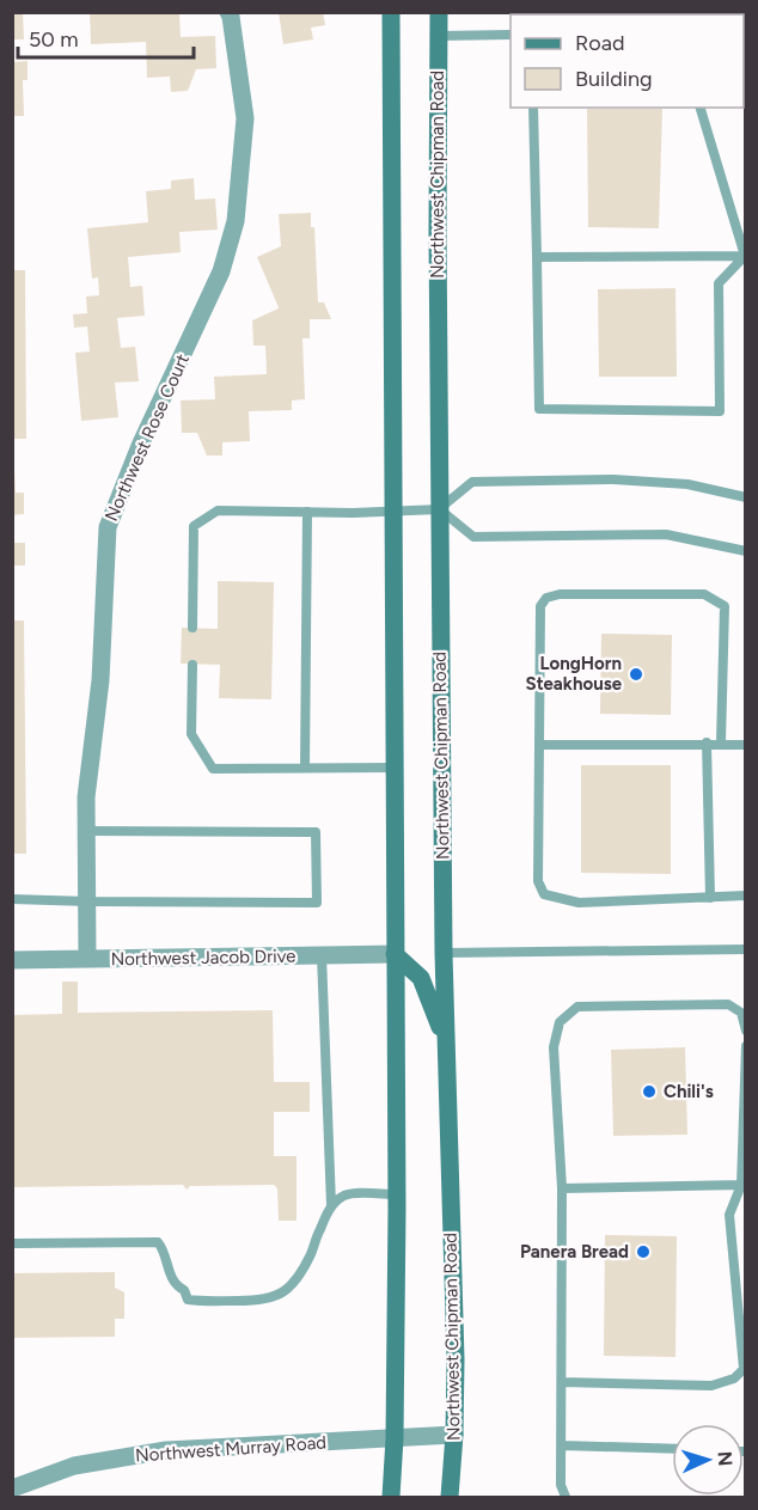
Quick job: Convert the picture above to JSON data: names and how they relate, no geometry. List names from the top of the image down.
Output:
{
  "streets": {
    "main road": ["Northwest Chipman Road"],
    "street": ["Northwest Rose Court", "Northwest Jacob Drive", "Northwest Murray Road"]
  },
  "crossings": [
    ["Northwest Chipman Road", "Northwest Murray Road"],
    ["Northwest Rose Court", "Northwest Jacob Drive"]
  ],
  "places": ["LongHorn Steakhouse", "Chili's", "Panera Bread"],
  "legend": ["Road", "Building"],
  "scale_bar": "50 m",
  "north": "right"
}
